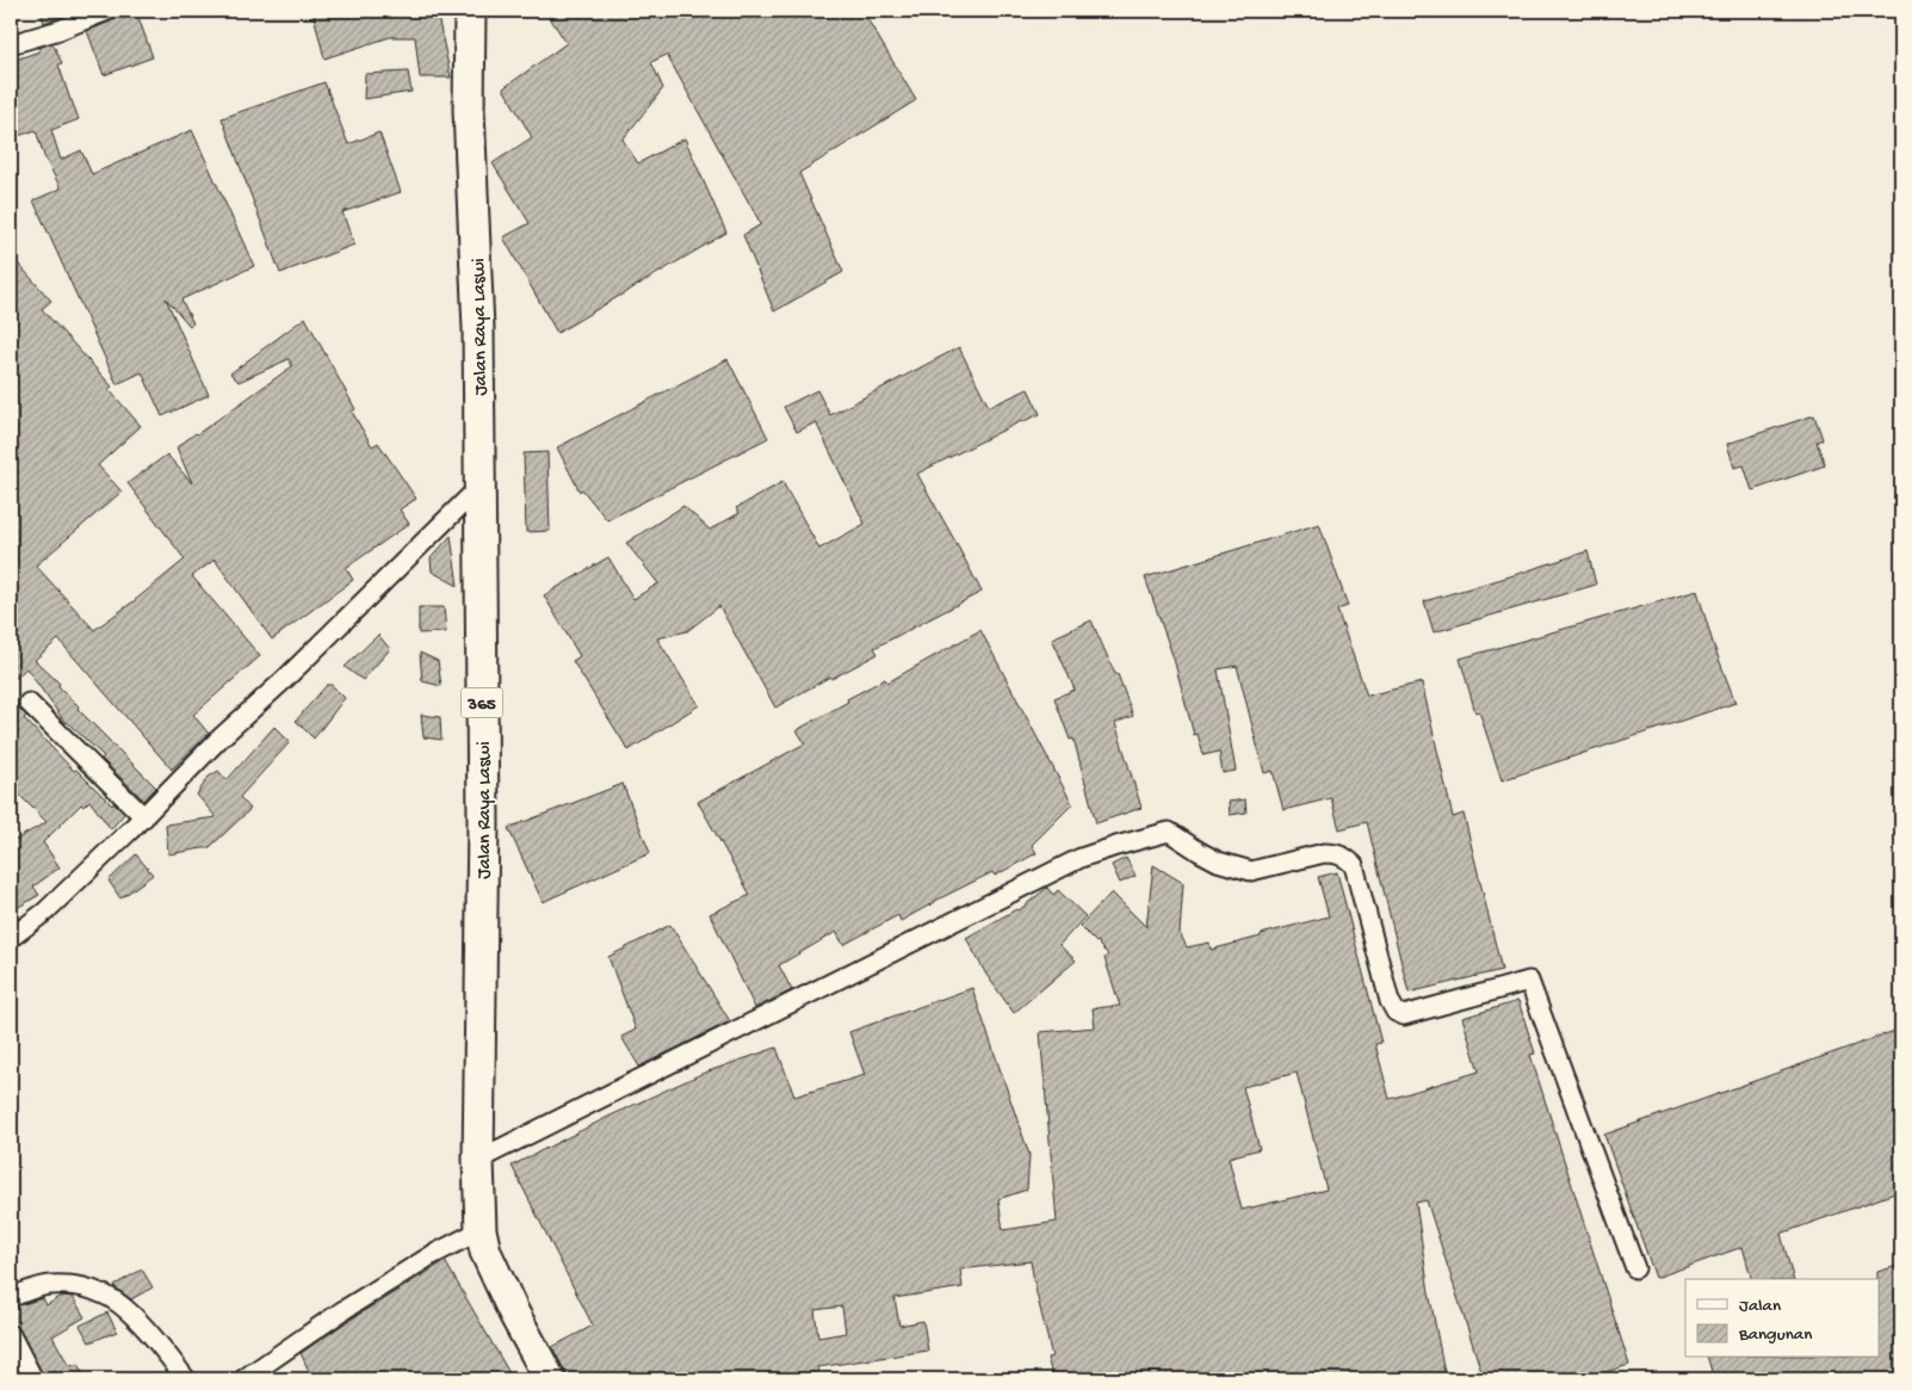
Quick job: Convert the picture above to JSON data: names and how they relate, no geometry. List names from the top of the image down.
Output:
{
  "streets": {
    "main road": ["Jalan Raya Laswi", "365"]
  },
  "legend": ["Jalan", "Bangunan"]
}
